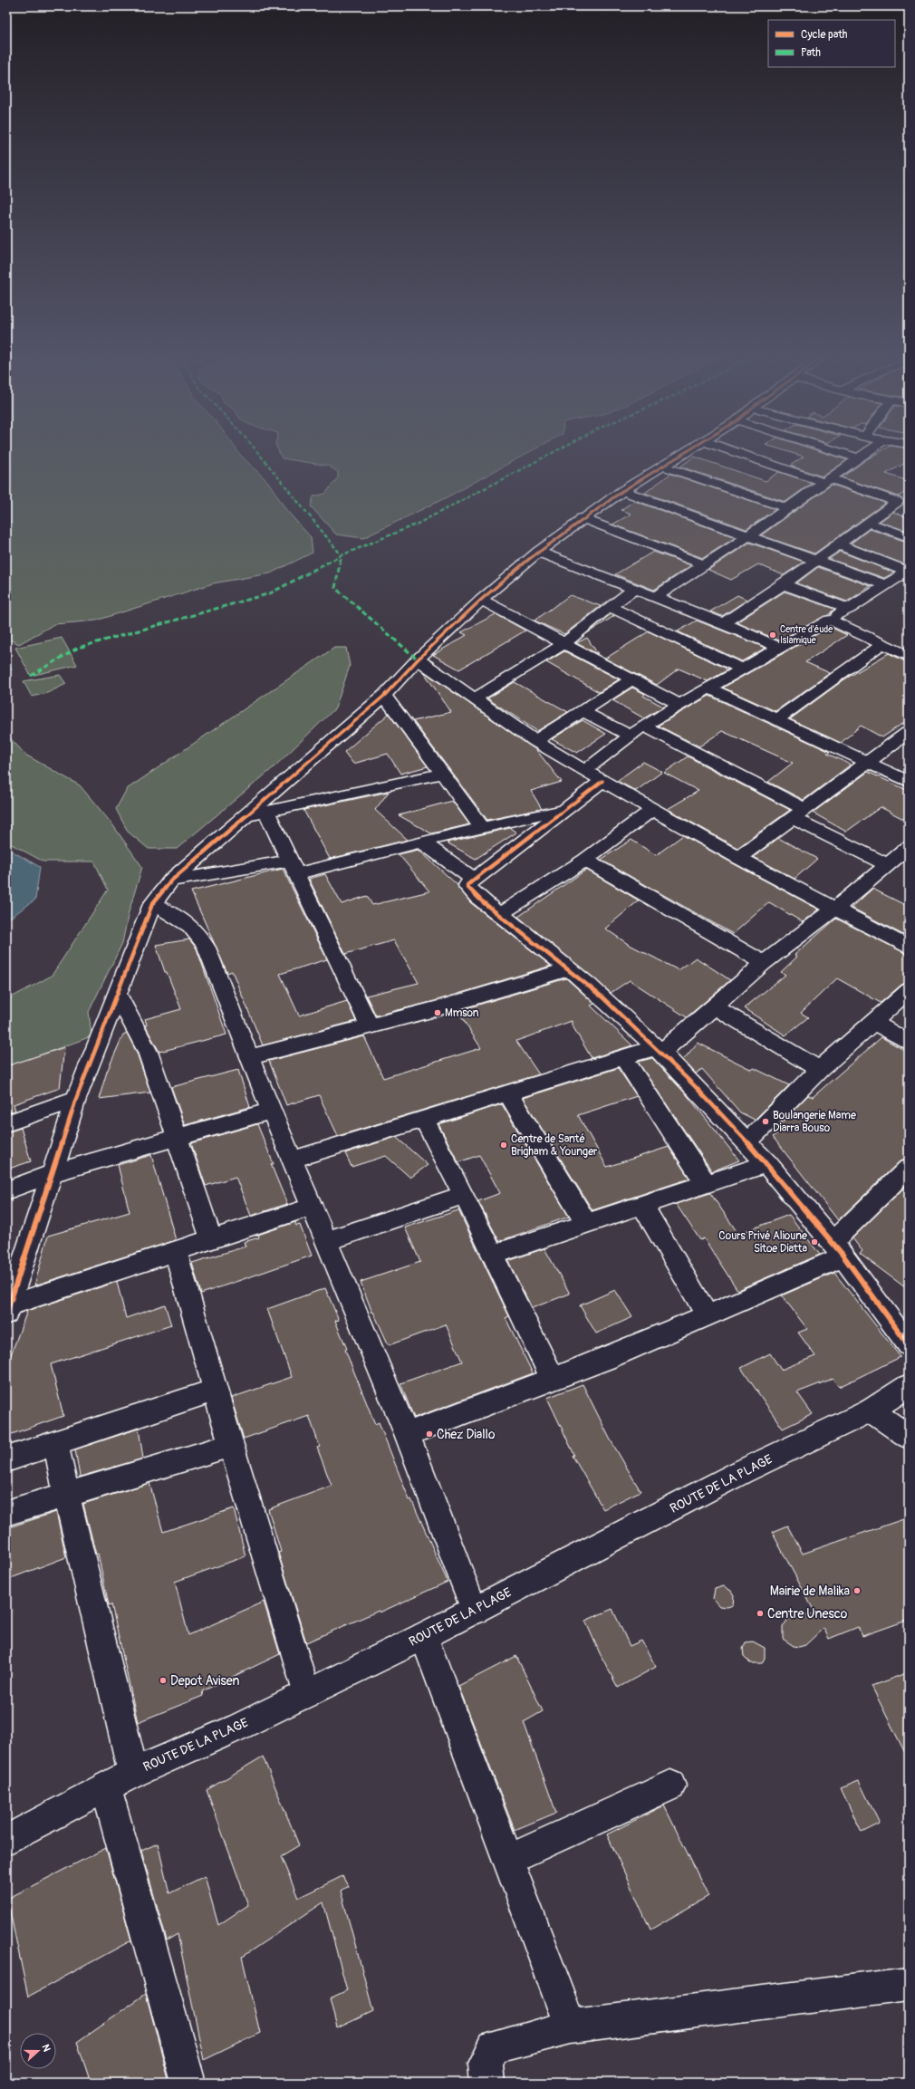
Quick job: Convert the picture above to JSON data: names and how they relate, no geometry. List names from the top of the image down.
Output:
{
  "streets": {
    "street": ["ROUTE DE LA PLAGE"]
  },
  "places": [
    "Centre d'éude Islamique",
    "Mmson",
    "Boulangerie Mame Diarra Bouso",
    "Centre de Santé Brigham & Younger",
    "Cours Privé Alioune Sitoe Diatta",
    "Chez Diallo",
    "Mairie de Malika",
    "Centre Unesco",
    "Depot Avisen"
  ],
  "legend": ["Cycle path", "Path"],
  "north": "right"
}
